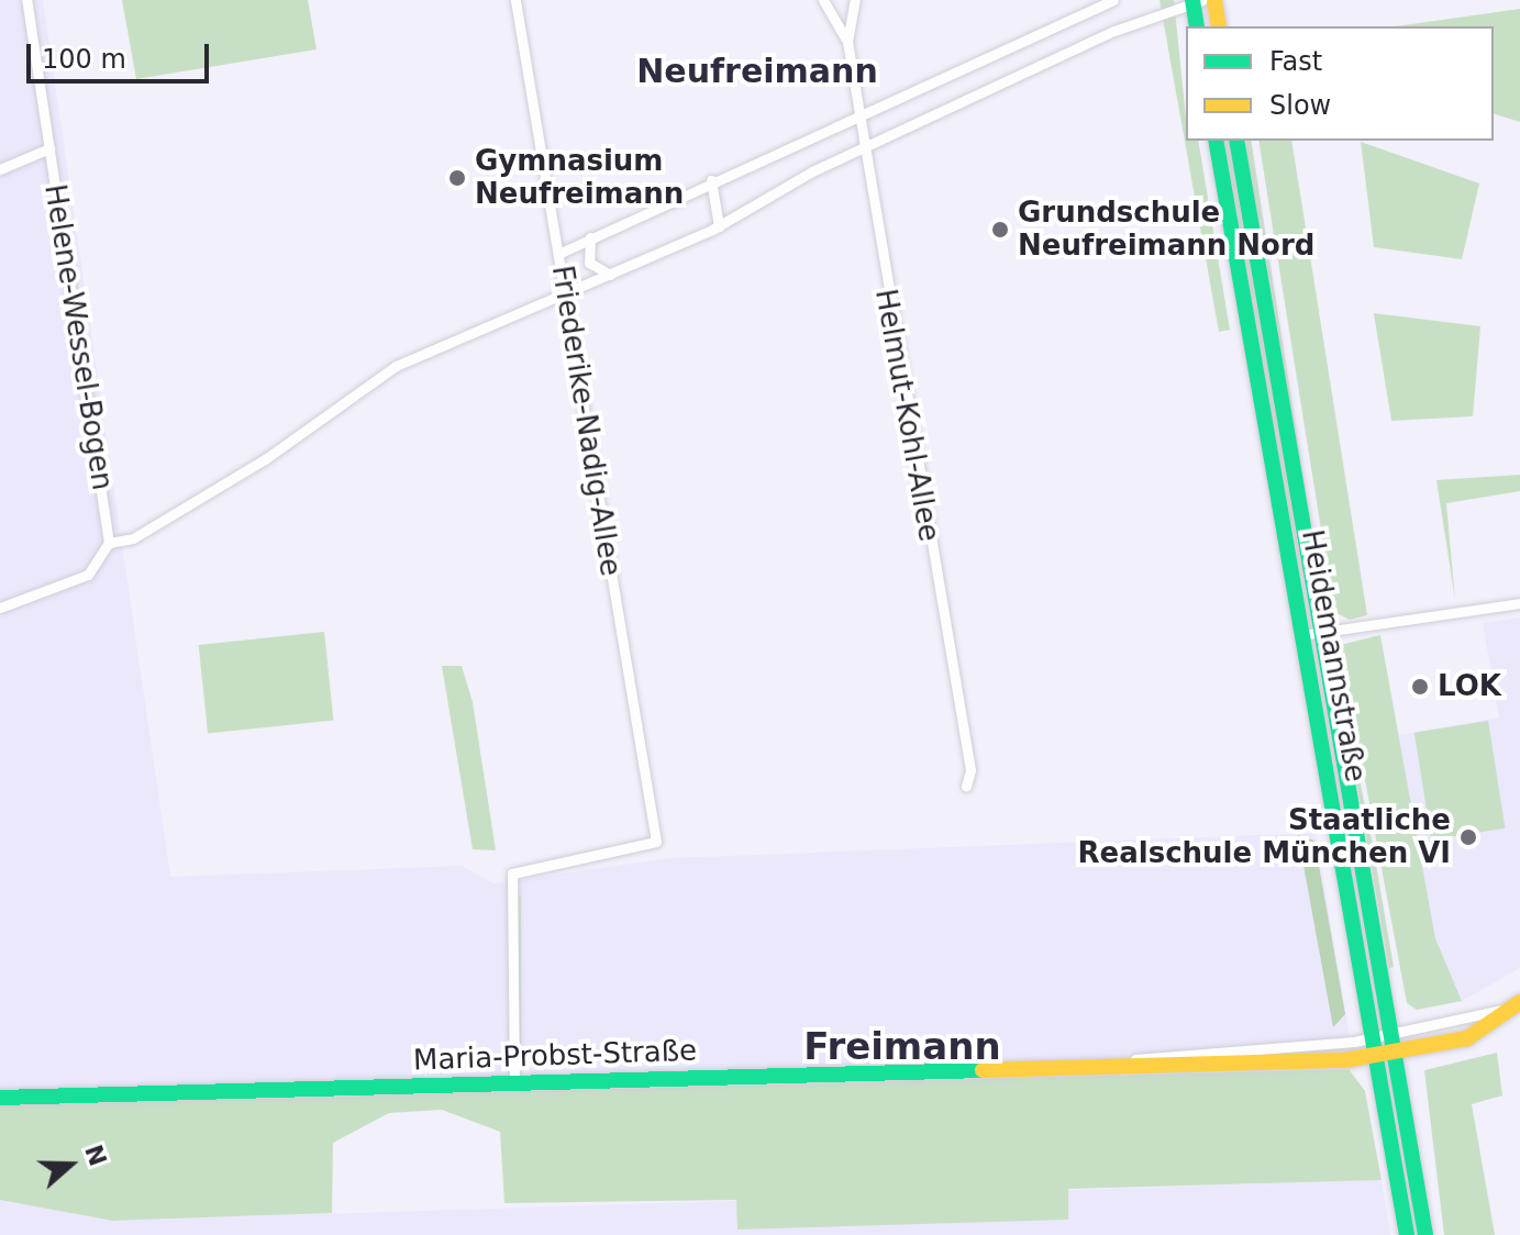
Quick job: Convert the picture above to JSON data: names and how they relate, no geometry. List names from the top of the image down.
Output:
{
  "streets": {
    "main road": ["Heidemannstraße", "Maria-Probst-Straße"],
    "street": ["Helene-Wessel-Bogen", "Helmut-Kohl-Allee", "Friederike-Nadig-Allee"]
  },
  "crossings": [
    ["Friederike-Nadig-Allee", "Maria-Probst-Straße"],
    ["Heidemannstraße", "Maria-Probst-Straße"]
  ],
  "districts": ["Neufreimann", "Freimann"],
  "places": [
    "Gymnasium Neufreimann",
    "Grundschule Neufreimann Nord",
    "LOK",
    "Staatliche Realschule München VI"
  ],
  "legend": ["Fast", "Slow"],
  "scale_bar": "100 m",
  "north": "right"
}
